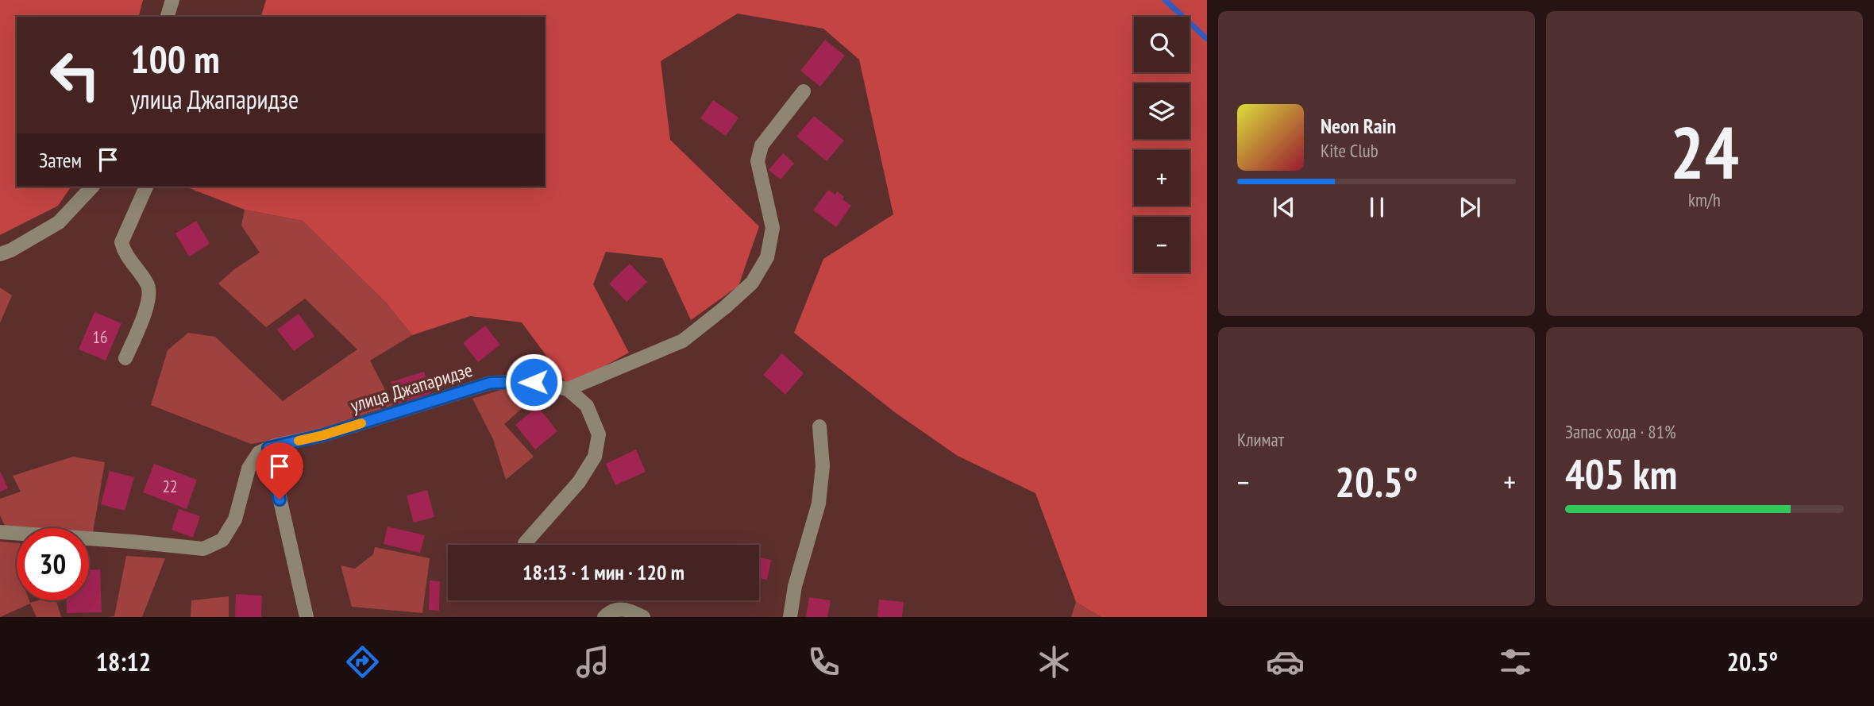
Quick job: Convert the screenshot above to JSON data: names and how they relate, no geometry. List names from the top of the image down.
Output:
{
  "streets": {
    "street": ["улица Джапаридзе"]
  },
  "house_numbers": ["16", "22"],
  "page": {
    "tile": [
      ["24", "km/h"],
      "Климат",
      ["Запас хода · 81%", "405 km"]
    ],
    "map_buttons": ["+", "−"],
    "turn": ["100 m", "улица Джапаридзе"],
    "song": ["Neon Rain", "Kite Club"],
    "then": "Затем",
    "heat": ["−", "20.5°", "+"],
    "limit": "30",
    "trip": "18:13 · 1 мин · 120 m",
    "tabs": ["18:12", "20.5°"]
  }
}
